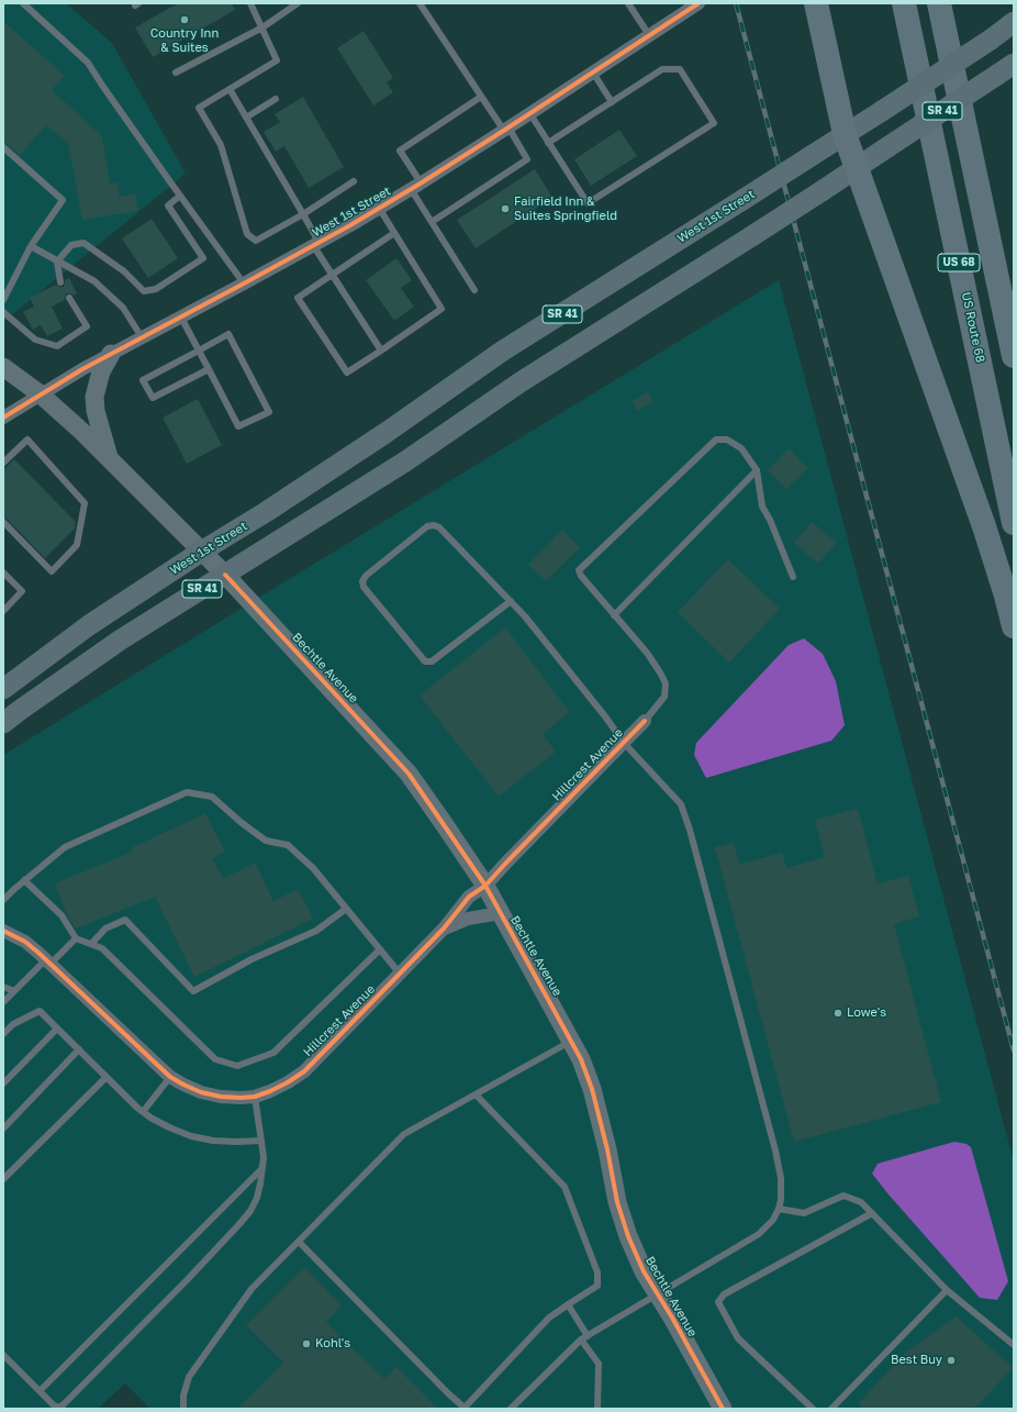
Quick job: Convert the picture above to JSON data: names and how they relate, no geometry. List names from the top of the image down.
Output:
{
  "streets": {
    "highway": ["US 68", "US Route 68"],
    "main road": ["SR 41", "West 1st Street"],
    "street": ["Bechtle Avenue", "Hillcrest Avenue"]
  },
  "crossings": [
    ["SR 41", "Bechtle Avenue"],
    ["West 1st Street", "Bechtle Avenue"],
    ["Bechtle Avenue", "Hillcrest Avenue"]
  ],
  "places": [
    "Country Inn & Suites",
    "Fairfield Inn & Suites Springfield",
    "Lowe's",
    "Kohl's",
    "Best Buy"
  ]
}
